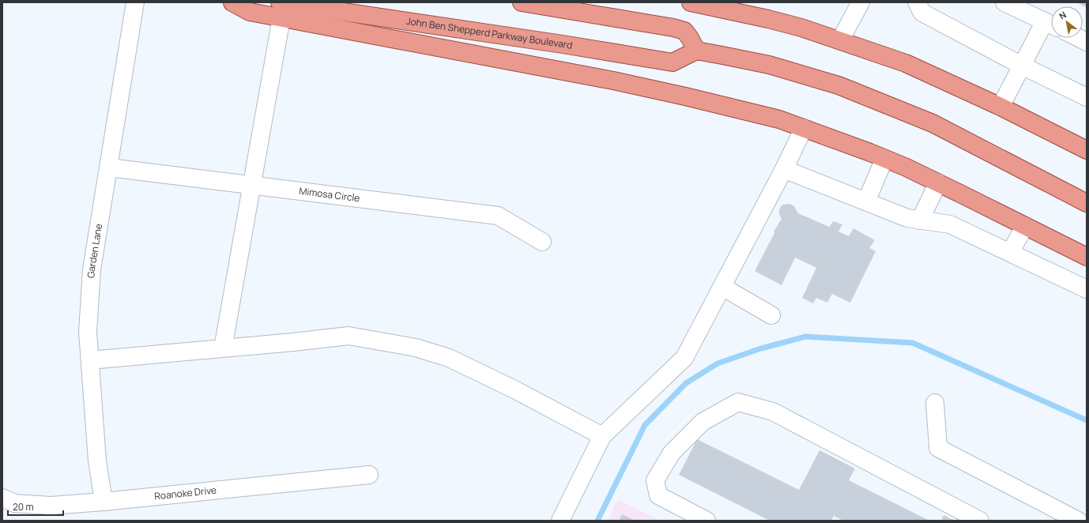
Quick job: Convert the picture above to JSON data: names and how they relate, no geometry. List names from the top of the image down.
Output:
{
  "streets": {
    "main road": ["John Ben Shepperd Parkway Boulevard"],
    "street": ["Mimosa Circle", "Garden Lane", "Roanoke Drive"]
  },
  "crossings": [
    ["Mimosa Circle", "Garden Lane"],
    ["Garden Lane", "Roanoke Drive"]
  ],
  "scale_bar": "20 m",
  "north": "top left"
}
